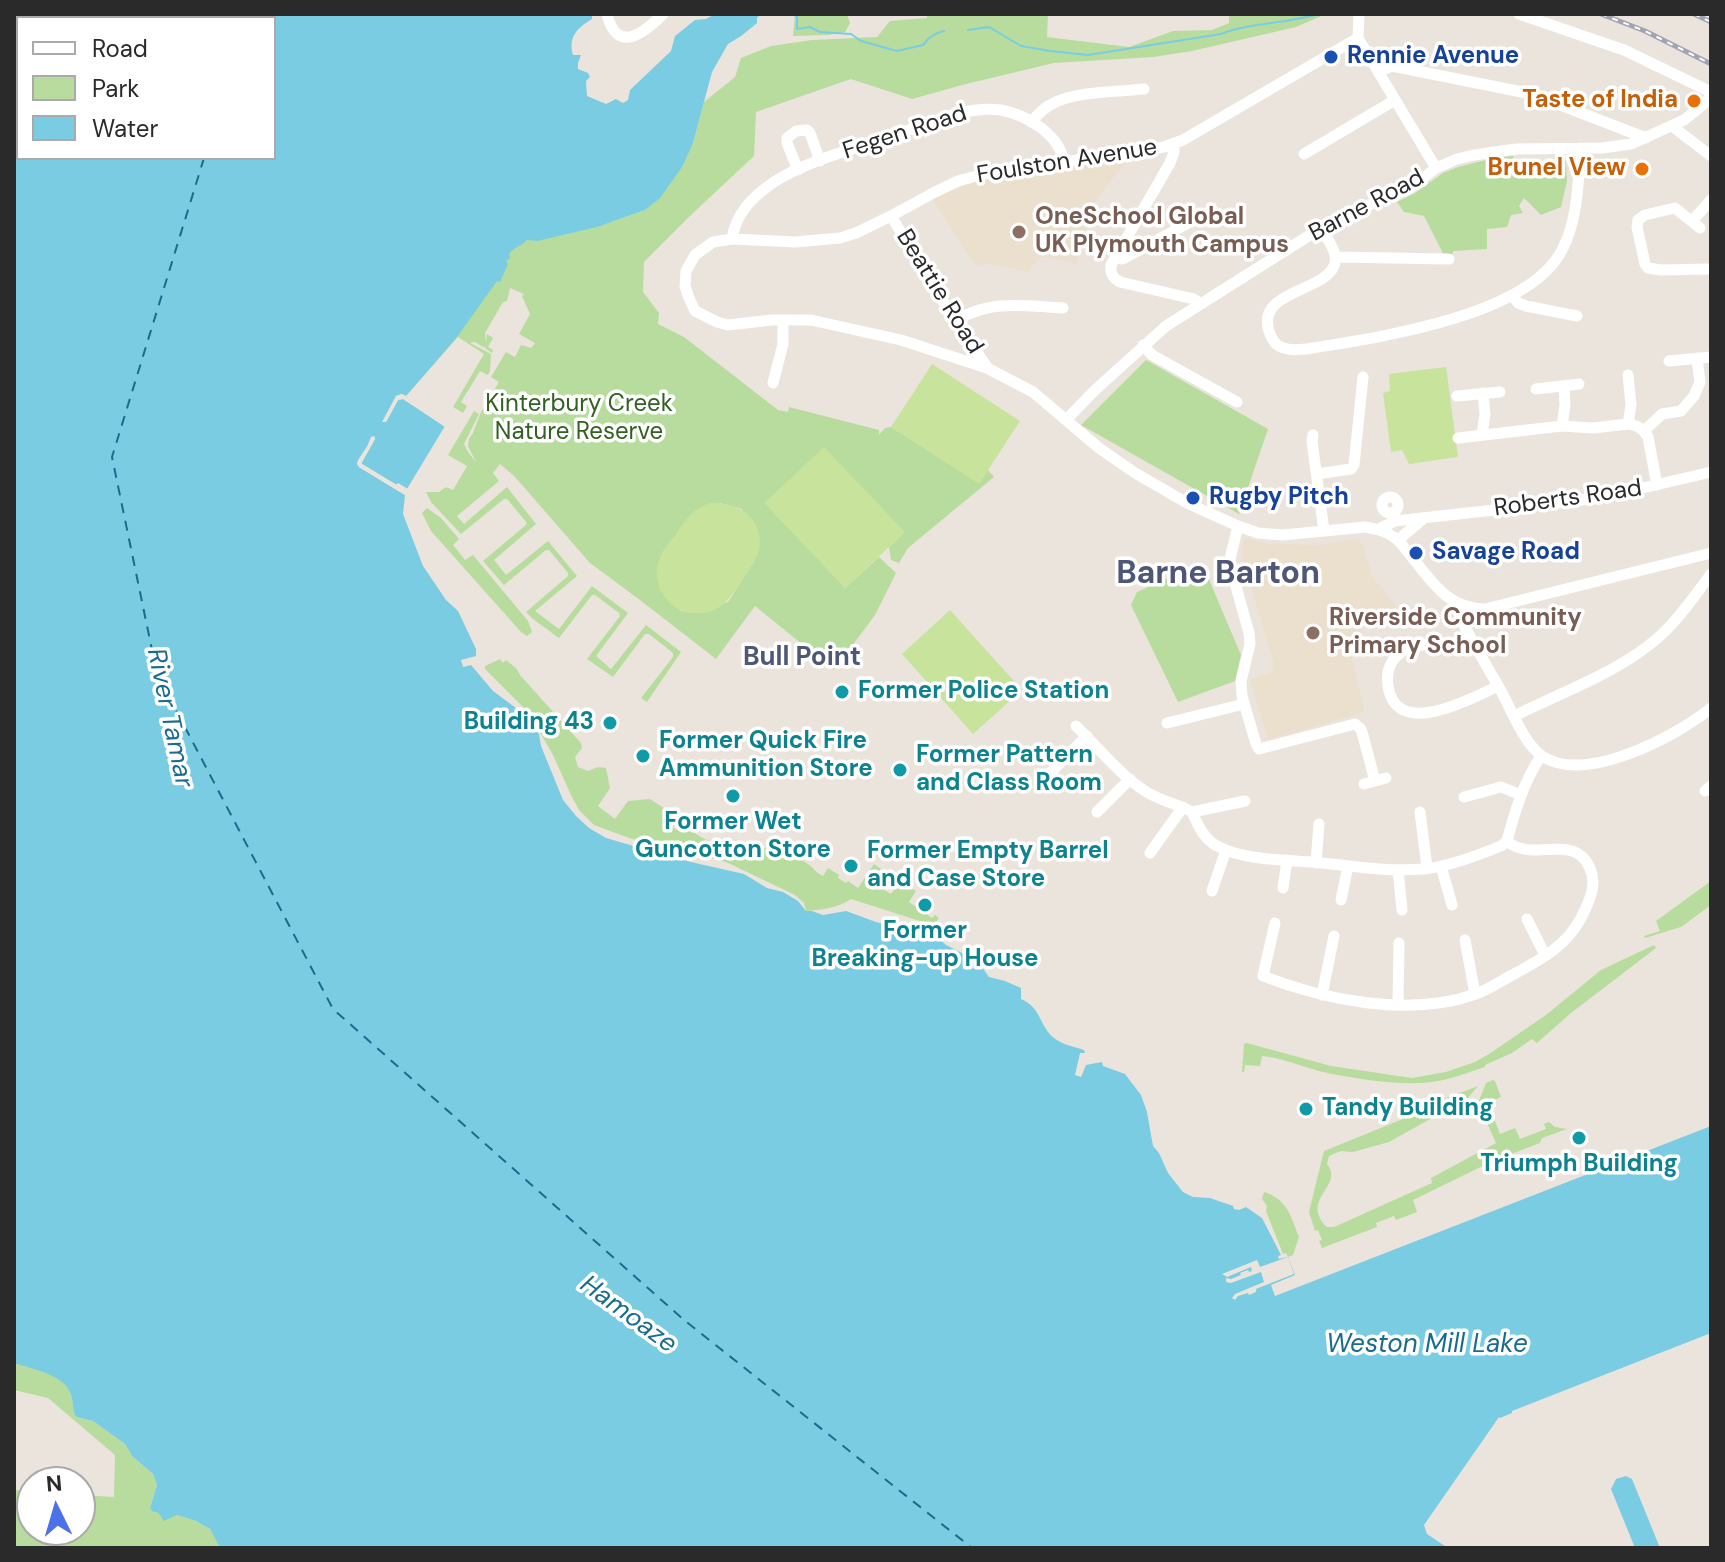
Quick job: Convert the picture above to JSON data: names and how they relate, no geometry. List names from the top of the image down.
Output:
{
  "streets": {
    "street": [
      "Fegen Road",
      "Foulston Avenue",
      "Barne Road",
      "Beattie Road",
      "Roberts Road"
    ]
  },
  "crossings": [
    ["Fegen Road", "Foulston Avenue"],
    ["Foulston Avenue", "Barne Road"],
    ["Foulston Avenue", "Beattie Road"],
    ["Foulston Avenue", "Roberts Road"]
  ],
  "districts": ["Barne Barton", "Bull Point"],
  "water": ["River Tamar", "Hamoaze", "Weston Mill Lake"],
  "parks": ["Kinterbury Creek Nature Reserve"],
  "places": [
    "Rennie Avenue",
    "Taste of India",
    "Brunel View",
    "OneSchool Global UK Plymouth Campus",
    "Rugby Pitch",
    "Savage Road",
    "Riverside Community Primary School",
    "Former Police Station",
    "Building 43",
    "Former Quick Fire Ammunition Store",
    "Former Pattern and Class Room",
    "Former Wet Guncotton Store",
    "Former Empty Barrel and Case Store",
    "Former Breaking-up House",
    "Tandy Building",
    "Triumph Building"
  ],
  "legend": ["Road", "Park", "Water"],
  "north": "top"
}
